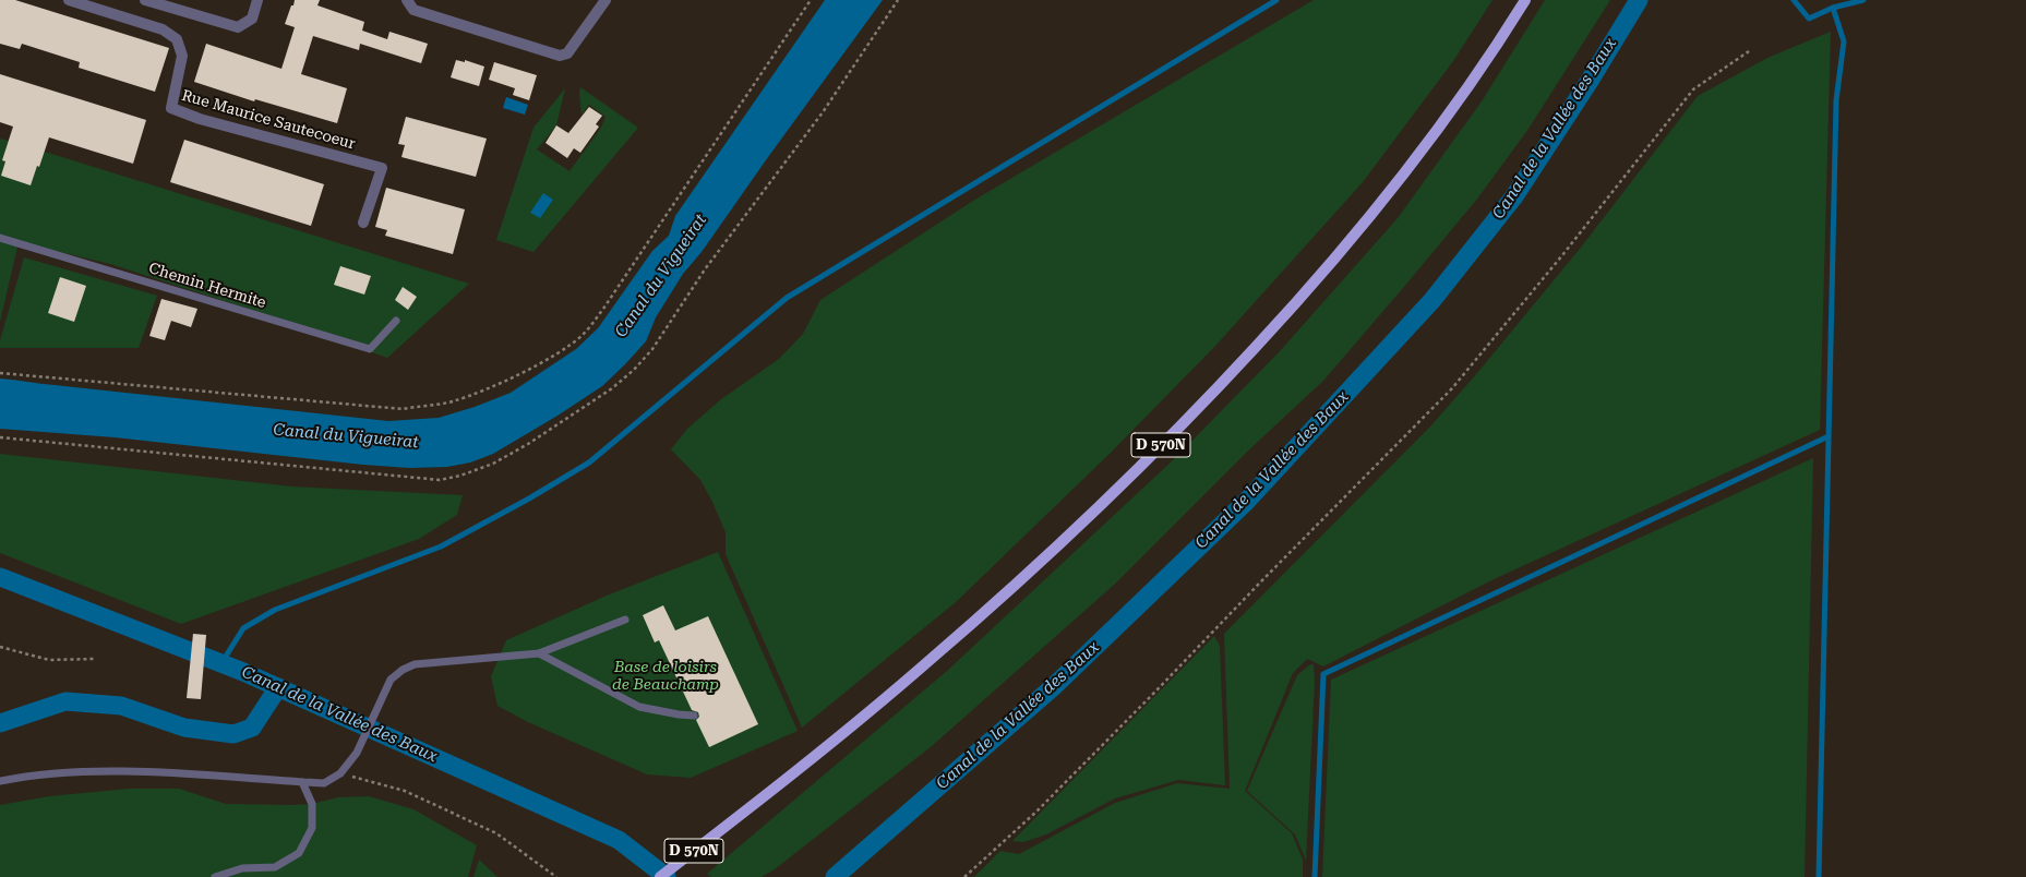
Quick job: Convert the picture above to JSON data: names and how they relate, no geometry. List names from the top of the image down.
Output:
{
  "streets": {
    "main road": ["D 570N"],
    "street": ["Rue Maurice Sautecoeur"],
    "lane": ["Chemin Hermite"]
  },
  "water": ["Canal de la Vallée des Baux", "Canal du Vigueirat"],
  "parks": ["Base de loisirs de Beauchamp"]
}
